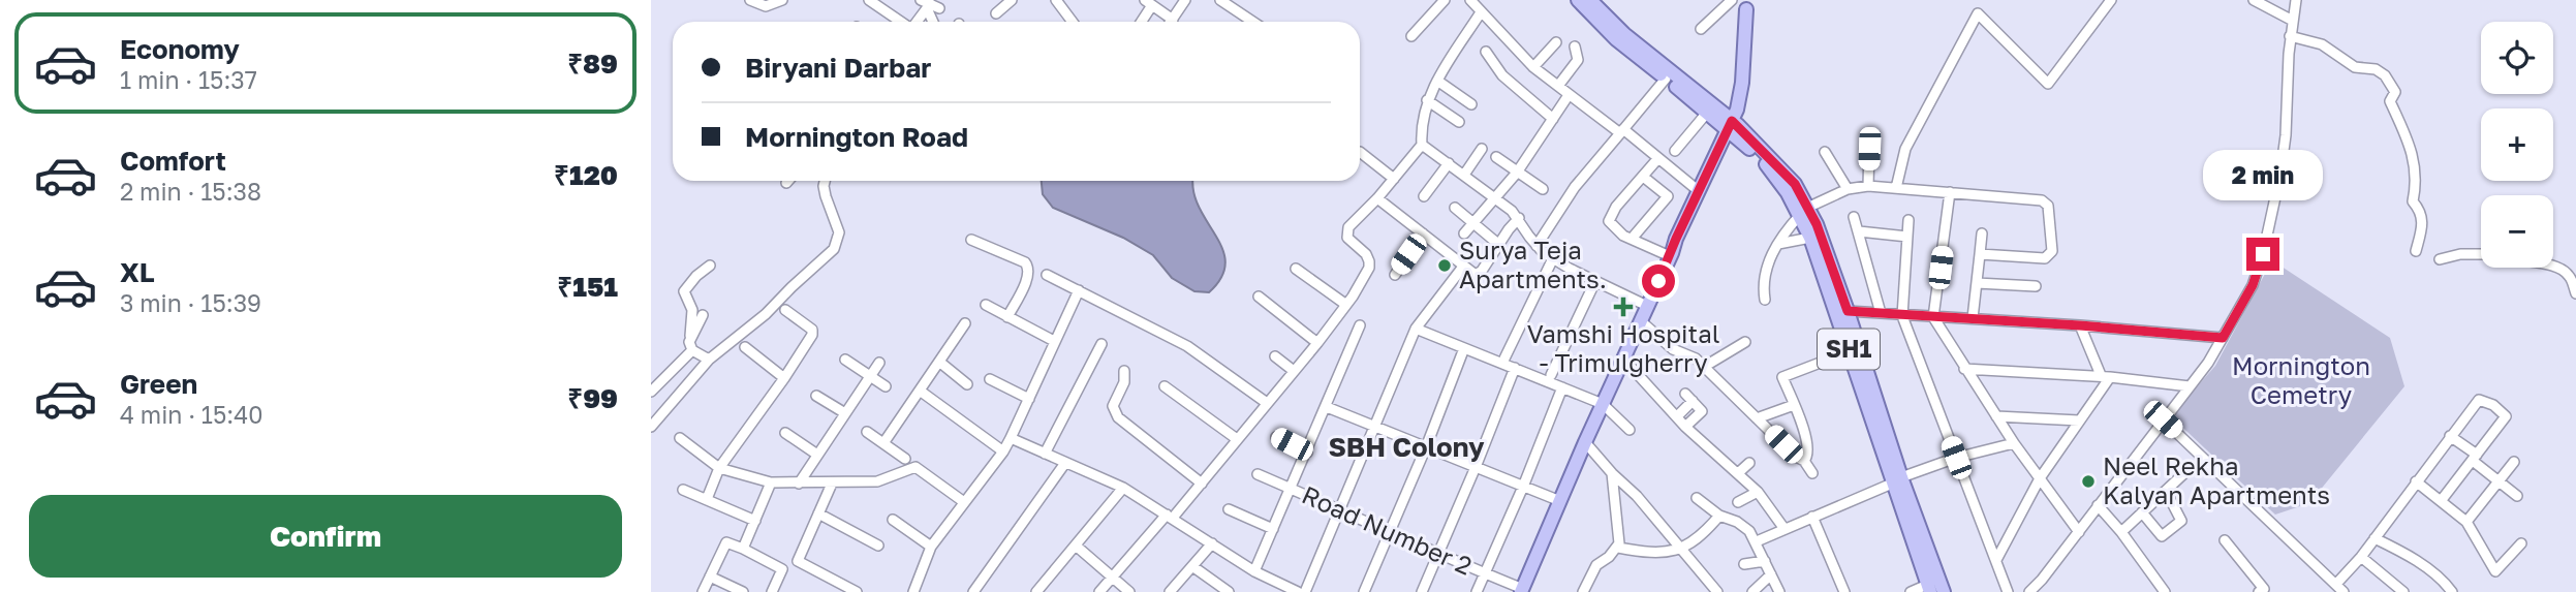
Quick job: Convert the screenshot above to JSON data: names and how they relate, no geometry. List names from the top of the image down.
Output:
{
  "streets": {
    "main road": ["SH1"],
    "street": ["Road Number 2"]
  },
  "districts": ["SBH Colony"],
  "parks": ["Mornington Cemetry"],
  "places": {
    "other": ["Surya Teja Apartments.", "Neel Rekha Kalyan Apartments"],
    "health": ["Vamshi Hospital - Trimulgherry"]
  },
  "page": {
    "list": [
      {
        "name": "Economy",
        "note": "1 min · 15:37",
        "value": "₹89"
      },
      {
        "name": "Comfort",
        "note": "2 min · 15:38",
        "value": "₹120"
      },
      {
        "name": "XL",
        "note": "3 min · 15:39",
        "value": "₹151"
      },
      {
        "name": "Green",
        "note": "4 min · 15:40",
        "value": "₹99"
      }
    ],
    "map_buttons": ["+", "−"],
    "banner": ["Biryani Darbar", "Mornington Road"],
    "bubble": "2 min",
    "buttons": "Confirm"
  }
}
